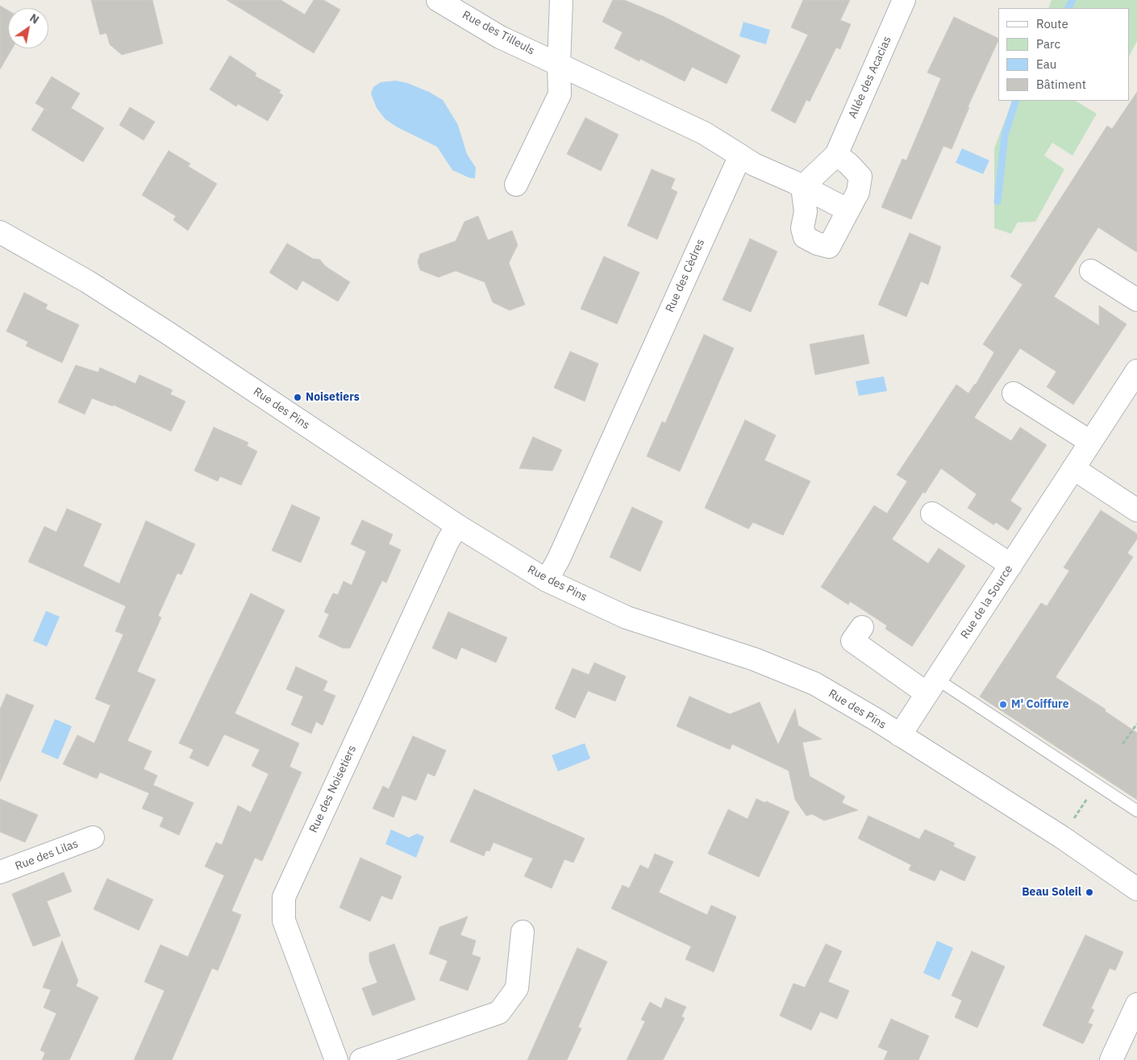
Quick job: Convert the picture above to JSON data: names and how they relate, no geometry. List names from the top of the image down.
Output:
{
  "streets": {
    "street": [
      "Rue des Tilleuls",
      "Allée des Acacias",
      "Rue des Cèdres",
      "Rue des Pins",
      "Rue de la Source",
      "Rue des Noisetiers",
      "Rue des Lilas"
    ]
  },
  "crossings": [
    ["Rue des Cèdres", "Rue des Pins"],
    ["Rue des Pins", "Rue de la Source"],
    ["Rue des Pins", "Rue des Noisetiers"]
  ],
  "places": ["Noisetiers", "M' Coiffure", "Beau Soleil"],
  "legend": [
    "Route",
    "Parc",
    "Eau",
    "Bâtiment"
  ],
  "north": "top right"
}
